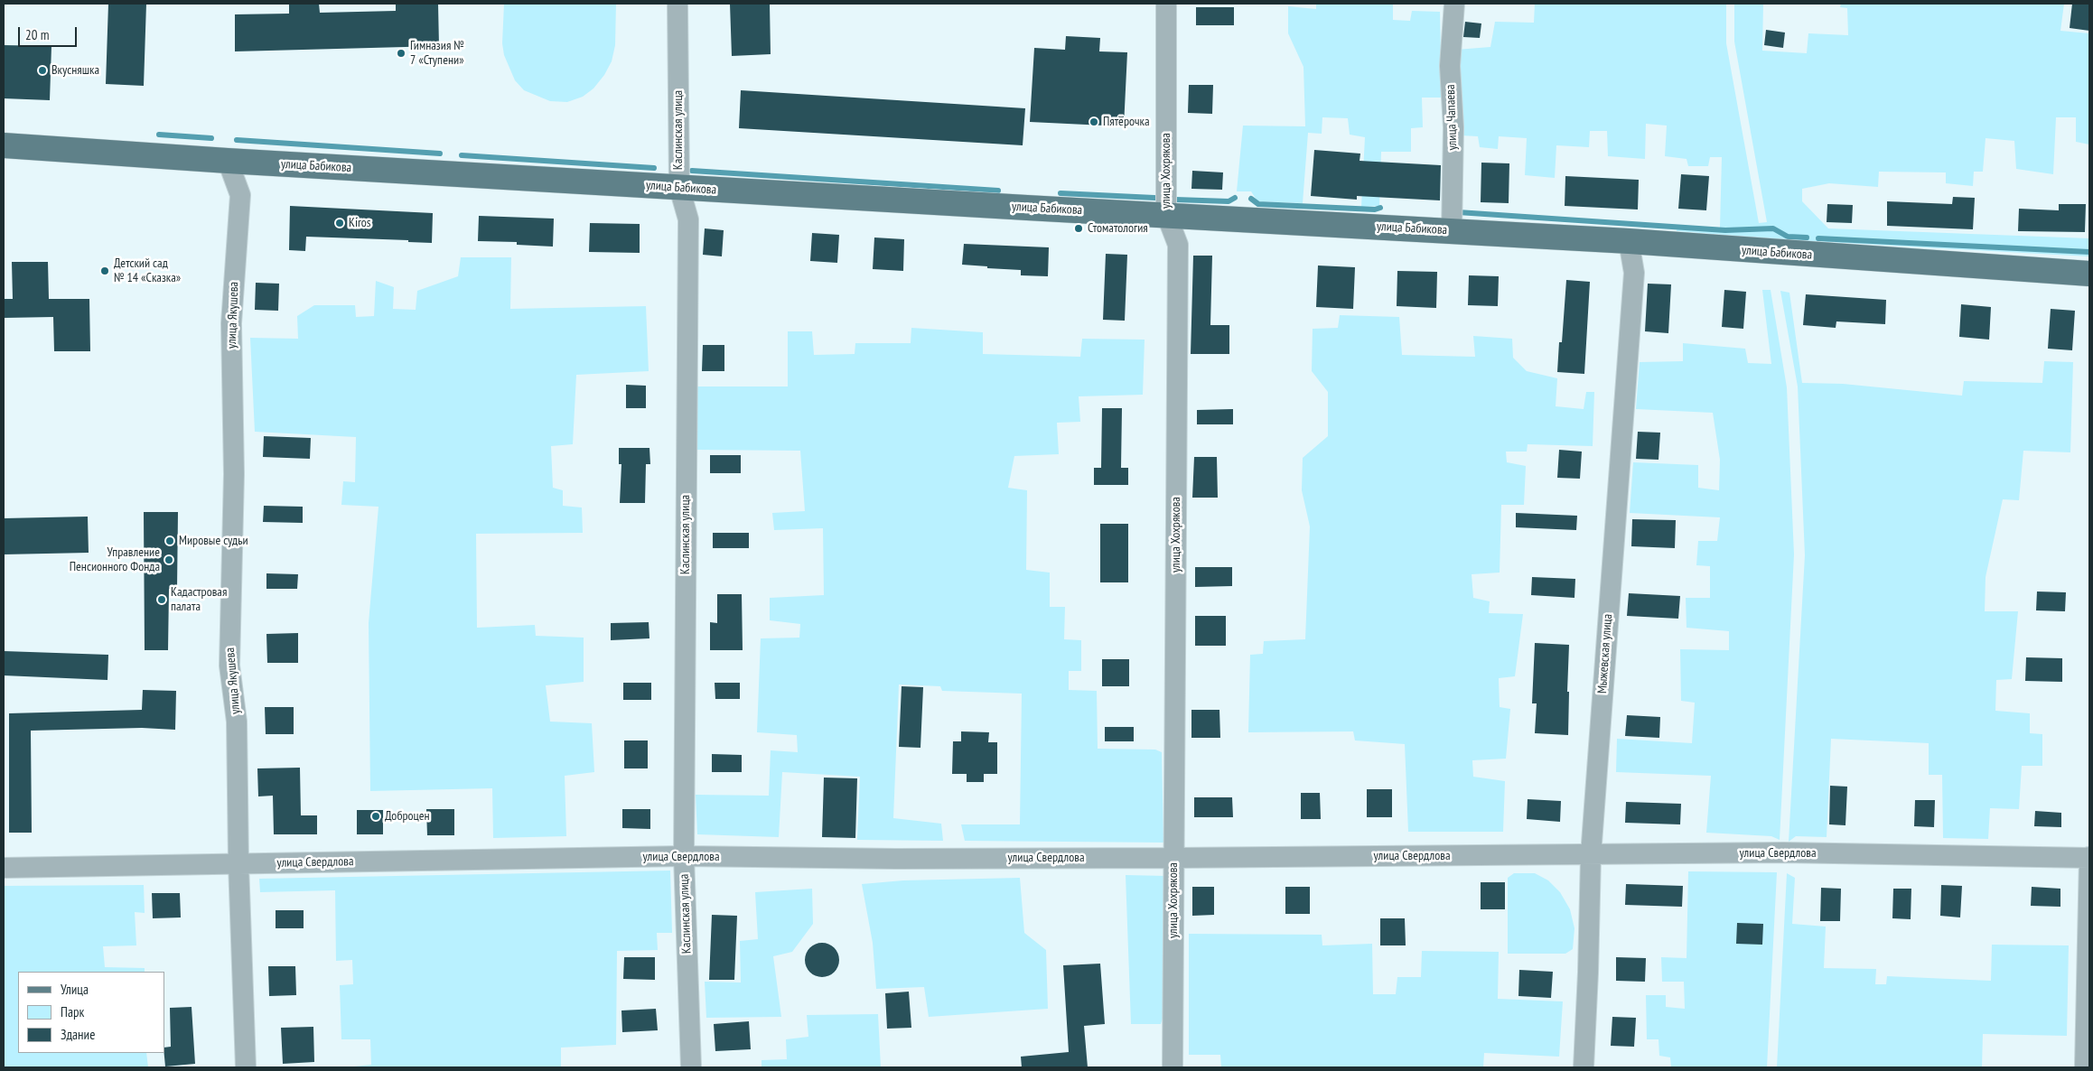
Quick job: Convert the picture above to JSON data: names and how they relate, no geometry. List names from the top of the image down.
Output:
{
  "streets": {
    "main road": ["улица Бабикова"],
    "street": [
      "улица Чапаева",
      "Каслинская улица",
      "улица Хохрякова",
      "улица Якушева",
      "Мыжевская улица",
      "улица Свердлова"
    ]
  },
  "crossings": [
    ["улица Чапаева", "улица Бабикова"],
    ["Каслинская улица", "улица Бабикова"],
    ["Каслинская улица", "улица Свердлова"],
    ["улица Бабикова", "улица Хохрякова"],
    ["улица Бабикова", "улица Якушева"],
    ["улица Бабикова", "Мыжевская улица"],
    ["улица Хохрякова", "улица Свердлова"],
    ["улица Якушева", "улица Свердлова"],
    ["Мыжевская улица", "улица Свердлова"]
  ],
  "places": [
    "Гимназия № 7 «Ступени»",
    "Вкусняшка",
    "Пятёрочка",
    "Kiros",
    "Стоматология",
    "Детский сад № 14 «Сказка»",
    "Мировые судьи",
    "Управление Пенсионного Фонда",
    "Кадастровая палата",
    "Доброцен"
  ],
  "legend": ["Улица", "Парк", "Здание"],
  "scale_bar": "20 m"
}
